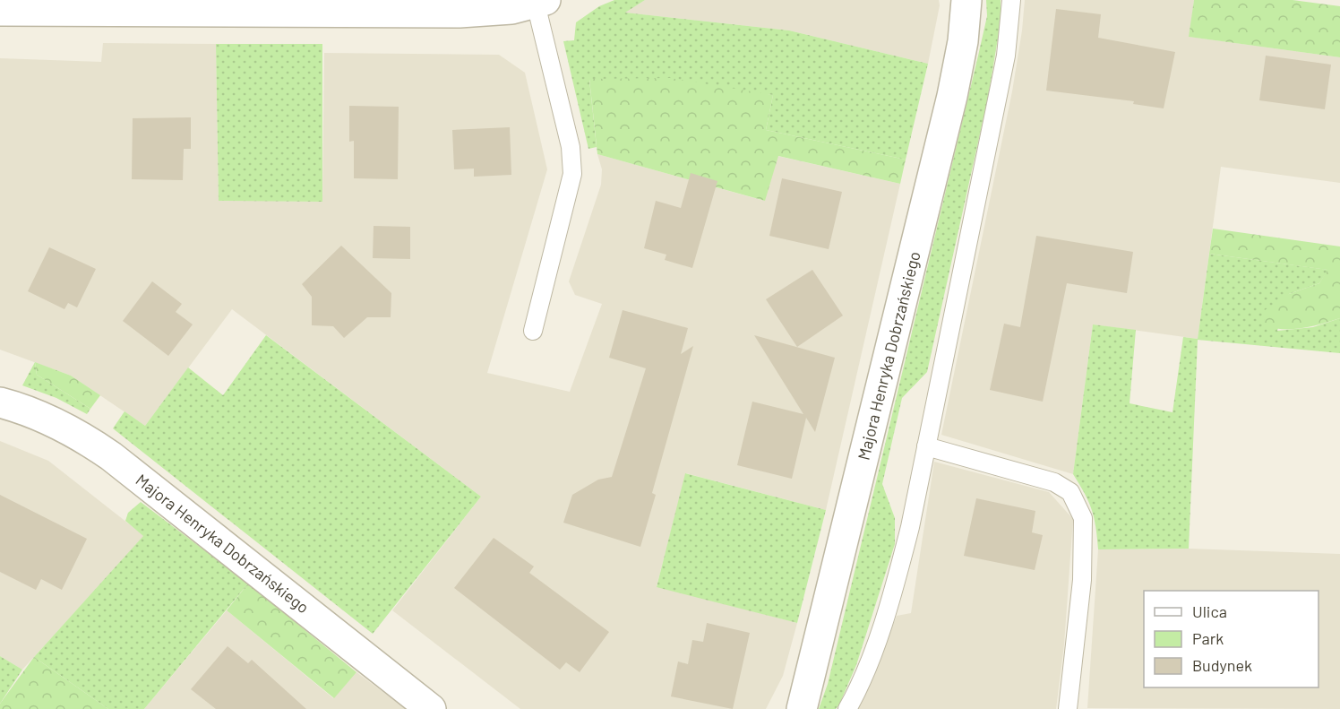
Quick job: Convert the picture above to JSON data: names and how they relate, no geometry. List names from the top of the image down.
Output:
{
  "streets": {
    "street": ["Majora Henryka Dobrzańskiego"]
  },
  "legend": ["Ulica", "Park", "Budynek"]
}
